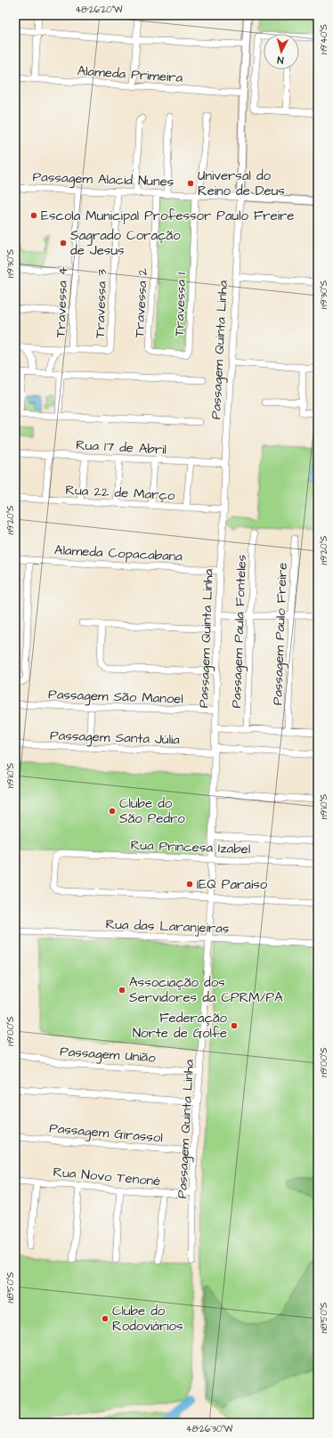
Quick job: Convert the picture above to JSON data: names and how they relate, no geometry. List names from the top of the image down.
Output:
{
  "streets": {
    "main road": ["Passagem Alacid Nunes", "Passagem Quinta Linha"],
    "street": [
      "Alameda Primeira",
      "Travessa 4",
      "Travessa 2",
      "Travessa 3",
      "Travessa 1",
      "Rua 17 de Abril",
      "Rua 22 de Março",
      "Alameda Copacabana",
      "Passagem Paula Fonteles",
      "Passagem Paulo Freire",
      "Passagem São Manoel",
      "Passagem Santa Júlia",
      "Rua Princesa Izabel",
      "Rua das Laranjeiras",
      "Passagem União",
      "Passagem Girassol",
      "Rua Novo Tenoné"
    ]
  },
  "crossings": [
    ["Alameda Primeira", "Passagem Quinta Linha"],
    ["Passagem Alacid Nunes", "Travessa 4"],
    ["Passagem Alacid Nunes", "Travessa 2"],
    ["Passagem Alacid Nunes", "Travessa 3"],
    ["Passagem Alacid Nunes", "Travessa 1"],
    ["Passagem Alacid Nunes", "Passagem Quinta Linha"],
    ["Travessa 4", "Travessa 3"],
    ["Travessa 2", "Travessa 1"],
    ["Passagem Quinta Linha", "Rua 17 de Abril"],
    ["Passagem Quinta Linha", "Rua 22 de Março"],
    ["Passagem Quinta Linha", "Alameda Copacabana"],
    ["Passagem Quinta Linha", "Passagem São Manoel"],
    ["Passagem Quinta Linha", "Passagem Santa Júlia"],
    ["Passagem Quinta Linha", "Rua Princesa Izabel"],
    ["Passagem Quinta Linha", "Rua das Laranjeiras"],
    ["Passagem Quinta Linha", "Passagem União"],
    ["Passagem Quinta Linha", "Passagem Girassol"],
    ["Passagem Quinta Linha", "Rua Novo Tenoné"]
  ],
  "places": [
    "Universal do Reino de Deus",
    "Escola Municipal Professor Paulo Freire",
    "Sagrado Coração de Jesus",
    "Clube do São Pedro",
    "IEQ Paraíso",
    "Associação dos Servidores da CPRM/PA",
    "Federação Norte de Golfe",
    "Clube do Rodoviários"
  ],
  "north": "bottom",
  "coordinates": [
    "48°26'20\"W",
    "1°19'40\"S",
    "1°19'30\"S",
    "1°19'20\"S",
    "1°19'10\"S",
    "1°19'00\"S",
    "1°18'50\"S",
    "48°26'30\"W"
  ]
}
